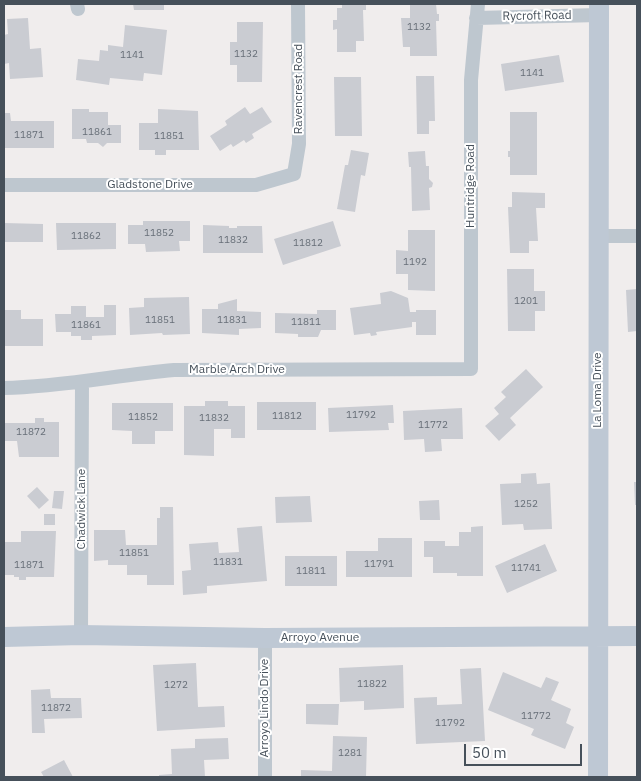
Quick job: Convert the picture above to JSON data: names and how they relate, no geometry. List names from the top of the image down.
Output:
{
  "streets": {
    "main road": ["La Loma Drive", "Arroyo Avenue"],
    "street": [
      "Rycroft Road",
      "Ravencrest Road",
      "Gladstone Drive",
      "Huntridge Road",
      "Marble Arch Drive",
      "Chadwick Lane",
      "Arroyo Lindo Drive"
    ]
  },
  "crossings": [
    ["Rycroft Road", "Huntridge Road"],
    ["Rycroft Road", "La Loma Drive"],
    ["Ravencrest Road", "Gladstone Drive"],
    ["Huntridge Road", "Marble Arch Drive"],
    ["Marble Arch Drive", "Chadwick Lane"],
    ["La Loma Drive", "Arroyo Avenue"],
    ["Chadwick Lane", "Arroyo Avenue"],
    ["Arroyo Avenue", "Arroyo Lindo Drive"]
  ],
  "house_numbers": [
    "1132",
    "1132",
    "1141",
    "1141",
    "11861",
    "11871",
    "11851",
    "11852",
    "11862",
    "11832",
    "11812",
    "1192",
    "1201",
    "11851",
    "11831",
    "11811",
    "11861",
    "11792",
    "11812",
    "11852",
    "11832",
    "11772",
    "11872",
    "1252",
    "11851",
    "11831",
    "11791",
    "11871",
    "11741",
    "11811",
    "11822",
    "1272",
    "11872",
    "11772",
    "11792",
    "1281"
  ],
  "scale_bar": "50 m"
}
